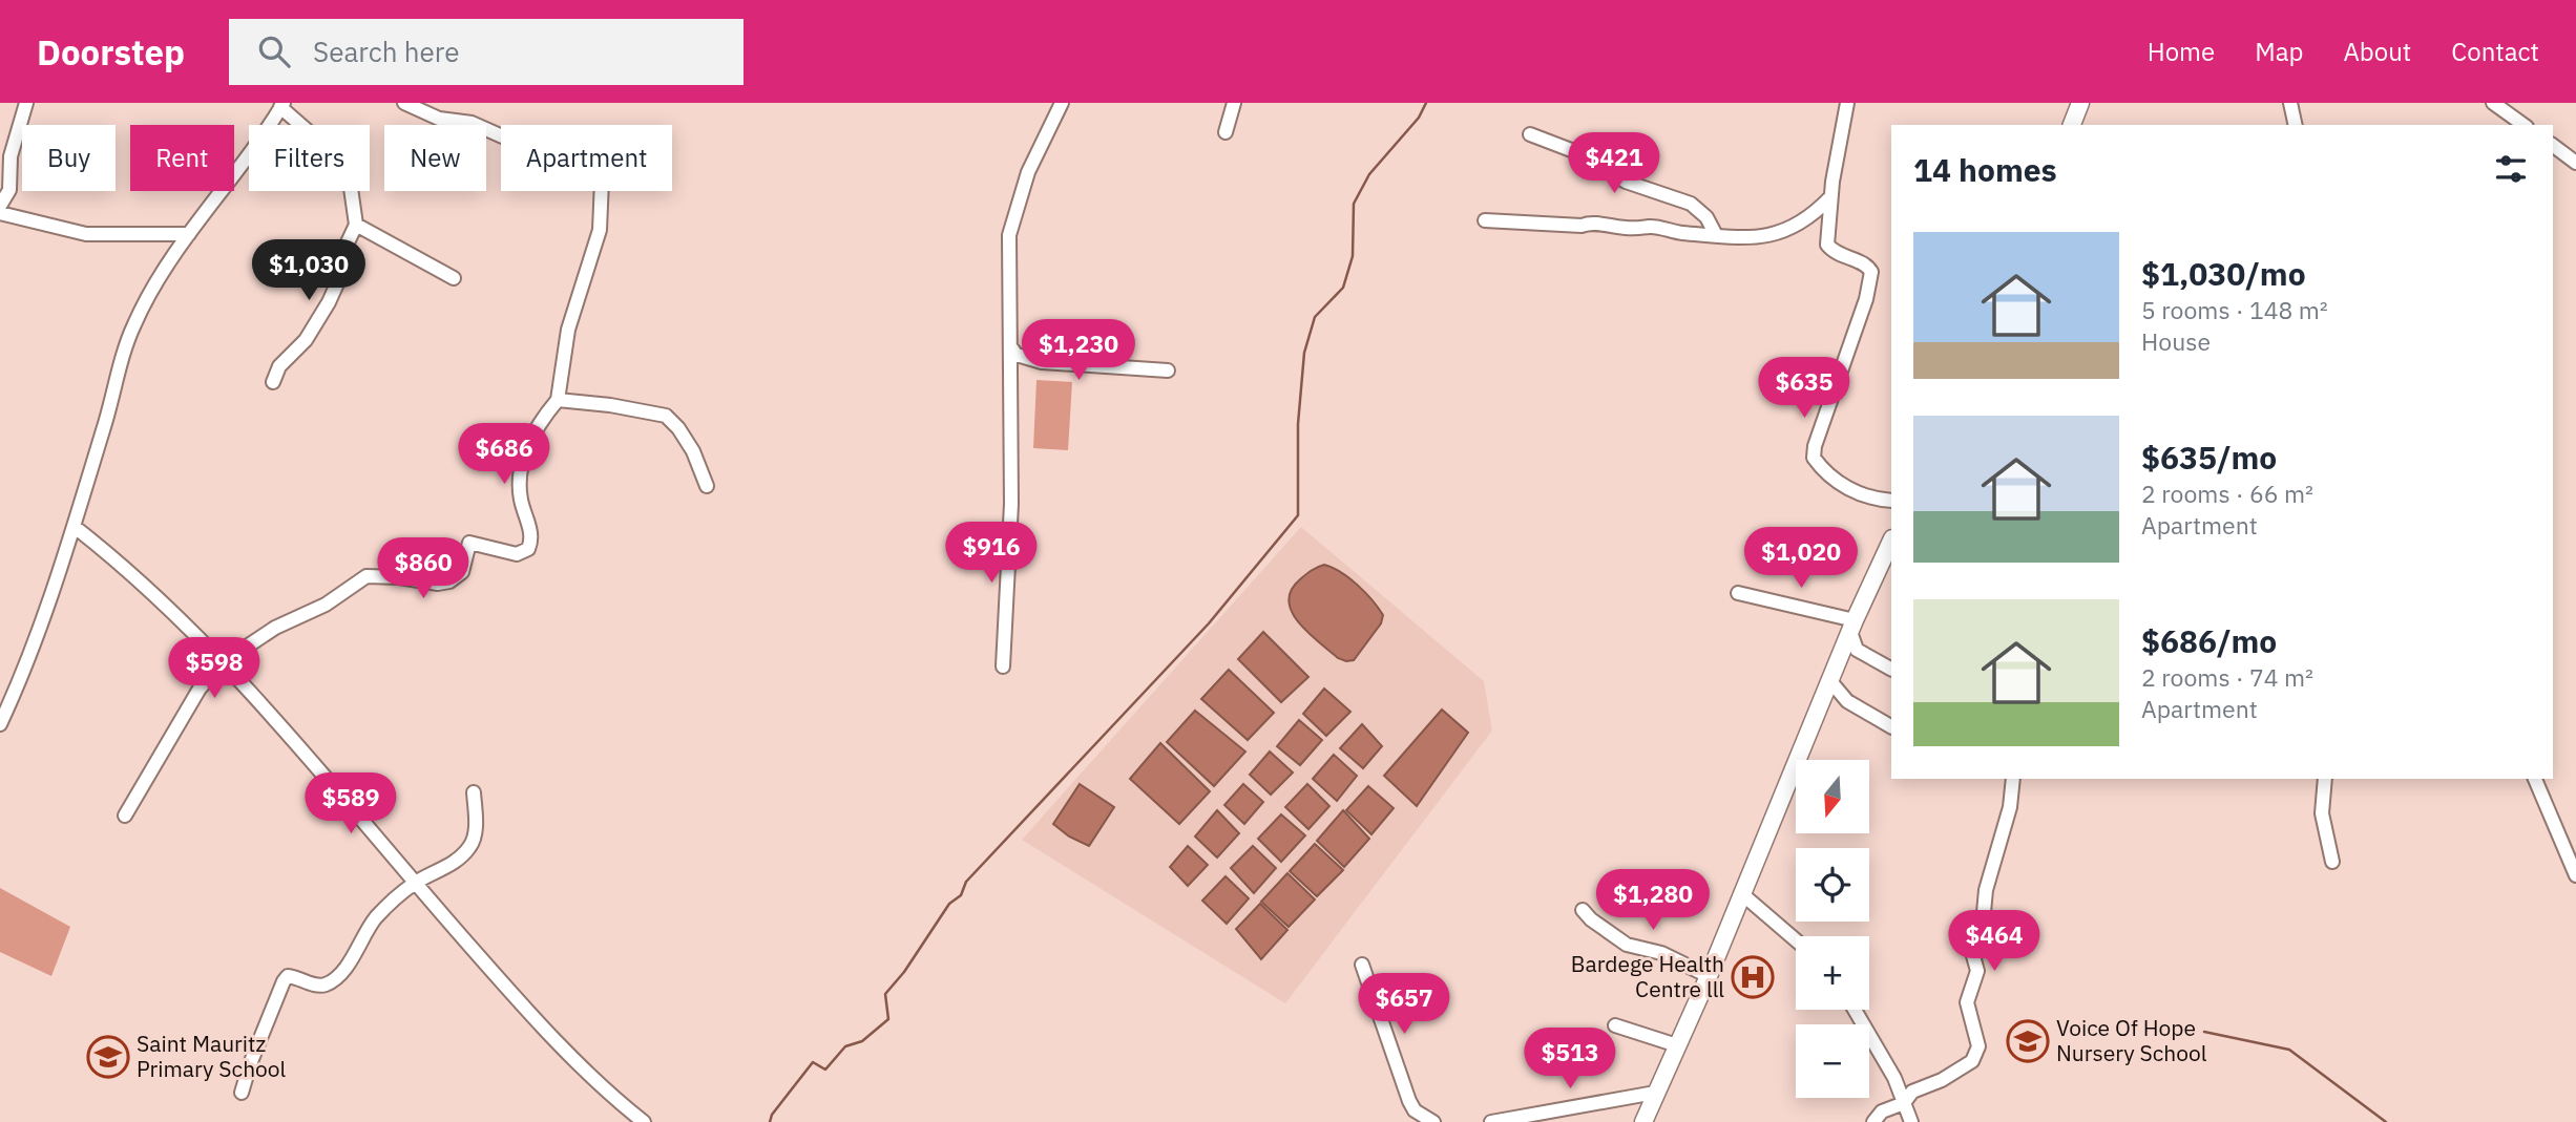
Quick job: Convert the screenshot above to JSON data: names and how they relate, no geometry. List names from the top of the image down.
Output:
{
  "places": {
    "hospital": ["Bardege Health Centre lll"],
    "school or university": ["Voice Of Hope Nursery School", "Saint Mauritz Primary School"]
  },
  "north": "bottom",
  "page": {
    "header": "Doorstep",
    "search": "Search here",
    "nav": [
      "Home",
      "Map",
      "About",
      "Contact"
    ],
    "chip": [
      "Buy",
      "Rent",
      "Filters",
      "New",
      "Apartment"
    ],
    "heading": "14 homes",
    "price": [
      "$421",
      "$1,030",
      "$1,230",
      "$635",
      "$686",
      "$916",
      "$1,020",
      "$860",
      "$598",
      "$589",
      "$1,280",
      "$464",
      "$657",
      "$513"
    ],
    "list": [
      {
        "name": "$1,030/mo",
        "note": "5 rooms · 148 m² · House"
      },
      {
        "name": "$635/mo",
        "note": "2 rooms · 66 m² · Apartment"
      },
      {
        "name": "$686/mo",
        "note": "2 rooms · 74 m² · Apartment"
      }
    ],
    "map_buttons": ["+", "−"]
  }
}
